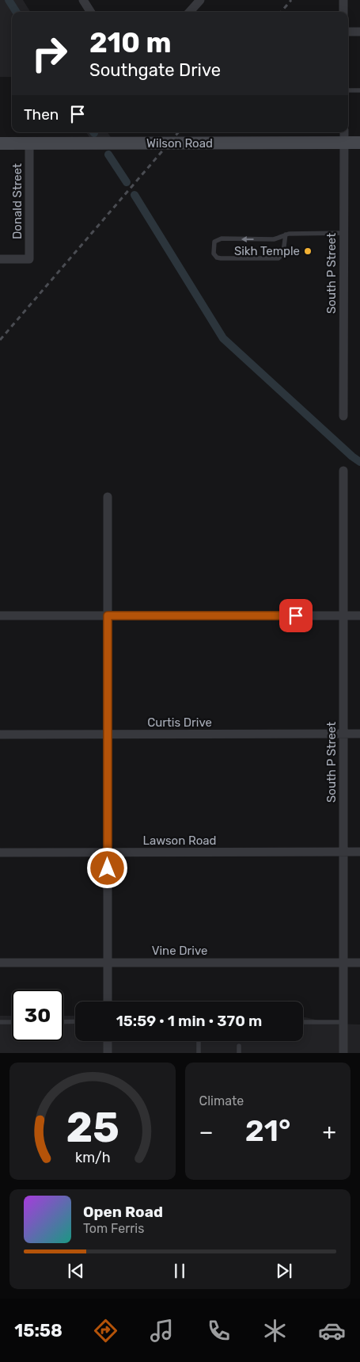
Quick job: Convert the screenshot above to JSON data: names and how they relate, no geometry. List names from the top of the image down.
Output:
{
  "streets": {
    "street": [
      "Wilson Road",
      "Donald Street",
      "South P Street",
      "Curtis Drive",
      "Lawson Road",
      "Vine Drive"
    ]
  },
  "crossings": [
    ["Wilson Road", "Donald Street"],
    ["Wilson Road", "South P Street"],
    ["South P Street", "Curtis Drive"],
    ["South P Street", "Lawson Road"],
    ["South P Street", "Vine Drive"]
  ],
  "places": ["Sikh Temple"],
  "page": {
    "turn": ["210 m", "Southgate Drive"],
    "then": "Then",
    "limit": "30",
    "trip": "15:59 · 1 min · 370 m",
    "tile": "Climate",
    "heat": ["−", "21°", "+"],
    "song": ["Open Road", "Tom Ferris"],
    "tabs": "15:58",
    "gauge": ["25", "km/h"]
  }
}
